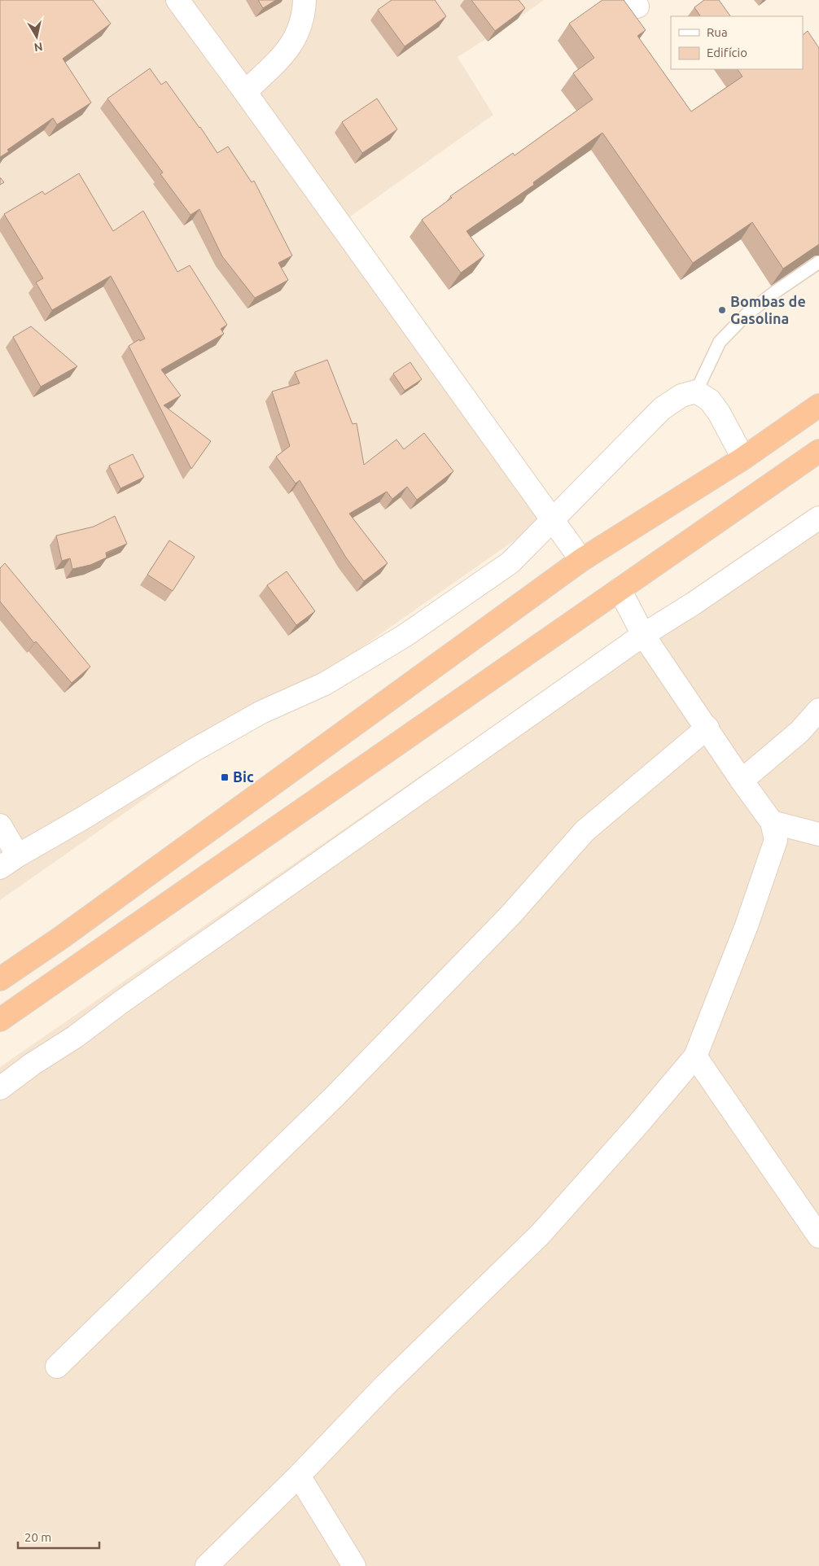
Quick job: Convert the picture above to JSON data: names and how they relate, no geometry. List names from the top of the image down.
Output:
{
  "places": {
    "other": ["Bombas de Gasolina"],
    "transit": ["Bic"]
  },
  "legend": ["Rua", "Edifício"],
  "scale_bar": "20 m",
  "north": "bottom"
}
